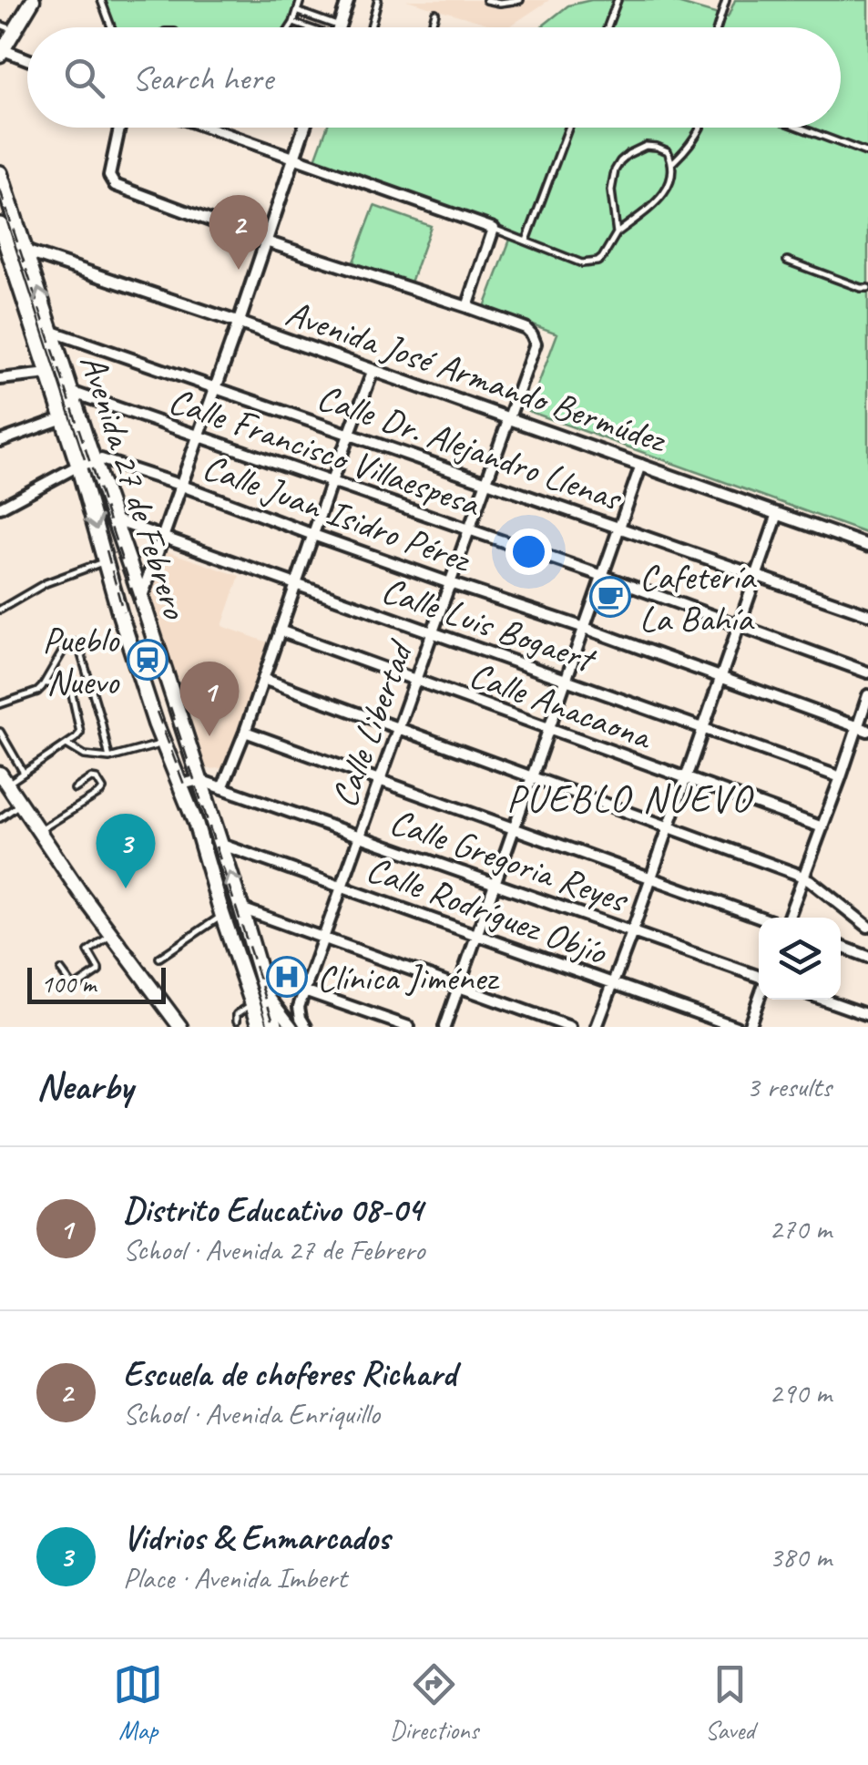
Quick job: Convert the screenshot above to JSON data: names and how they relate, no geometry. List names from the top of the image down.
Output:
{
  "streets": {
    "main road": ["Avenida 27 de Febrero"],
    "street": [
      "Avenida José Armando Bermúdez",
      "Calle Dr. Alejandro Llenas",
      "Calle Francisco Villaespesa",
      "Calle Juan Isidro Pérez",
      "Calle Luis Bogaert",
      "Calle Anacaona",
      "Calle Libertad",
      "Calle Gregoria Reyes",
      "Calle Rodríguez Objío"
    ]
  },
  "crossings": [
    ["Avenida José Armando Bermúdez", "Avenida 27 de Febrero"],
    ["Avenida José Armando Bermúdez", "Calle Libertad"],
    ["Calle Dr. Alejandro Llenas", "Avenida 27 de Febrero"],
    ["Calle Dr. Alejandro Llenas", "Calle Libertad"],
    ["Calle Francisco Villaespesa", "Avenida 27 de Febrero"],
    ["Calle Francisco Villaespesa", "Calle Libertad"],
    ["Avenida 27 de Febrero", "Calle Juan Isidro Pérez"],
    ["Avenida 27 de Febrero", "Calle Luis Bogaert"],
    ["Avenida 27 de Febrero", "Calle Gregoria Reyes"],
    ["Avenida 27 de Febrero", "Calle Rodríguez Objío"],
    ["Calle Juan Isidro Pérez", "Calle Libertad"],
    ["Calle Luis Bogaert", "Calle Libertad"],
    ["Calle Anacaona", "Calle Libertad"],
    ["Calle Libertad", "Calle Gregoria Reyes"],
    ["Calle Libertad", "Calle Rodríguez Objío"]
  ],
  "districts": ["PUEBLO NUEVO"],
  "places": {
    "cafe": ["Cafetería La Bahía"],
    "station": ["Pueblo Nuevo"],
    "hospital": ["Clínica Jiménez"]
  },
  "scale_bar": "100 m",
  "page": {
    "search": "Search here",
    "pins": ["2", "1", "3"],
    "scale": "100 m",
    "heading": ["Nearby", "3 results"],
    "list": [
      {
        "mark": "1",
        "name": "Distrito Educativo 08-04",
        "note": "School · Avenida 27 de Febrero",
        "value": "270 m"
      },
      {
        "mark": "2",
        "name": "Escuela de choferes Richard",
        "note": "School · Avenida Enriquillo",
        "value": "290 m"
      },
      {
        "mark": "3",
        "name": "Vidrios & Enmarcados",
        "note": "Place · Avenida Imbert",
        "value": "380 m"
      }
    ],
    "nav": ["Map", "Directions", "Saved"]
  }
}
